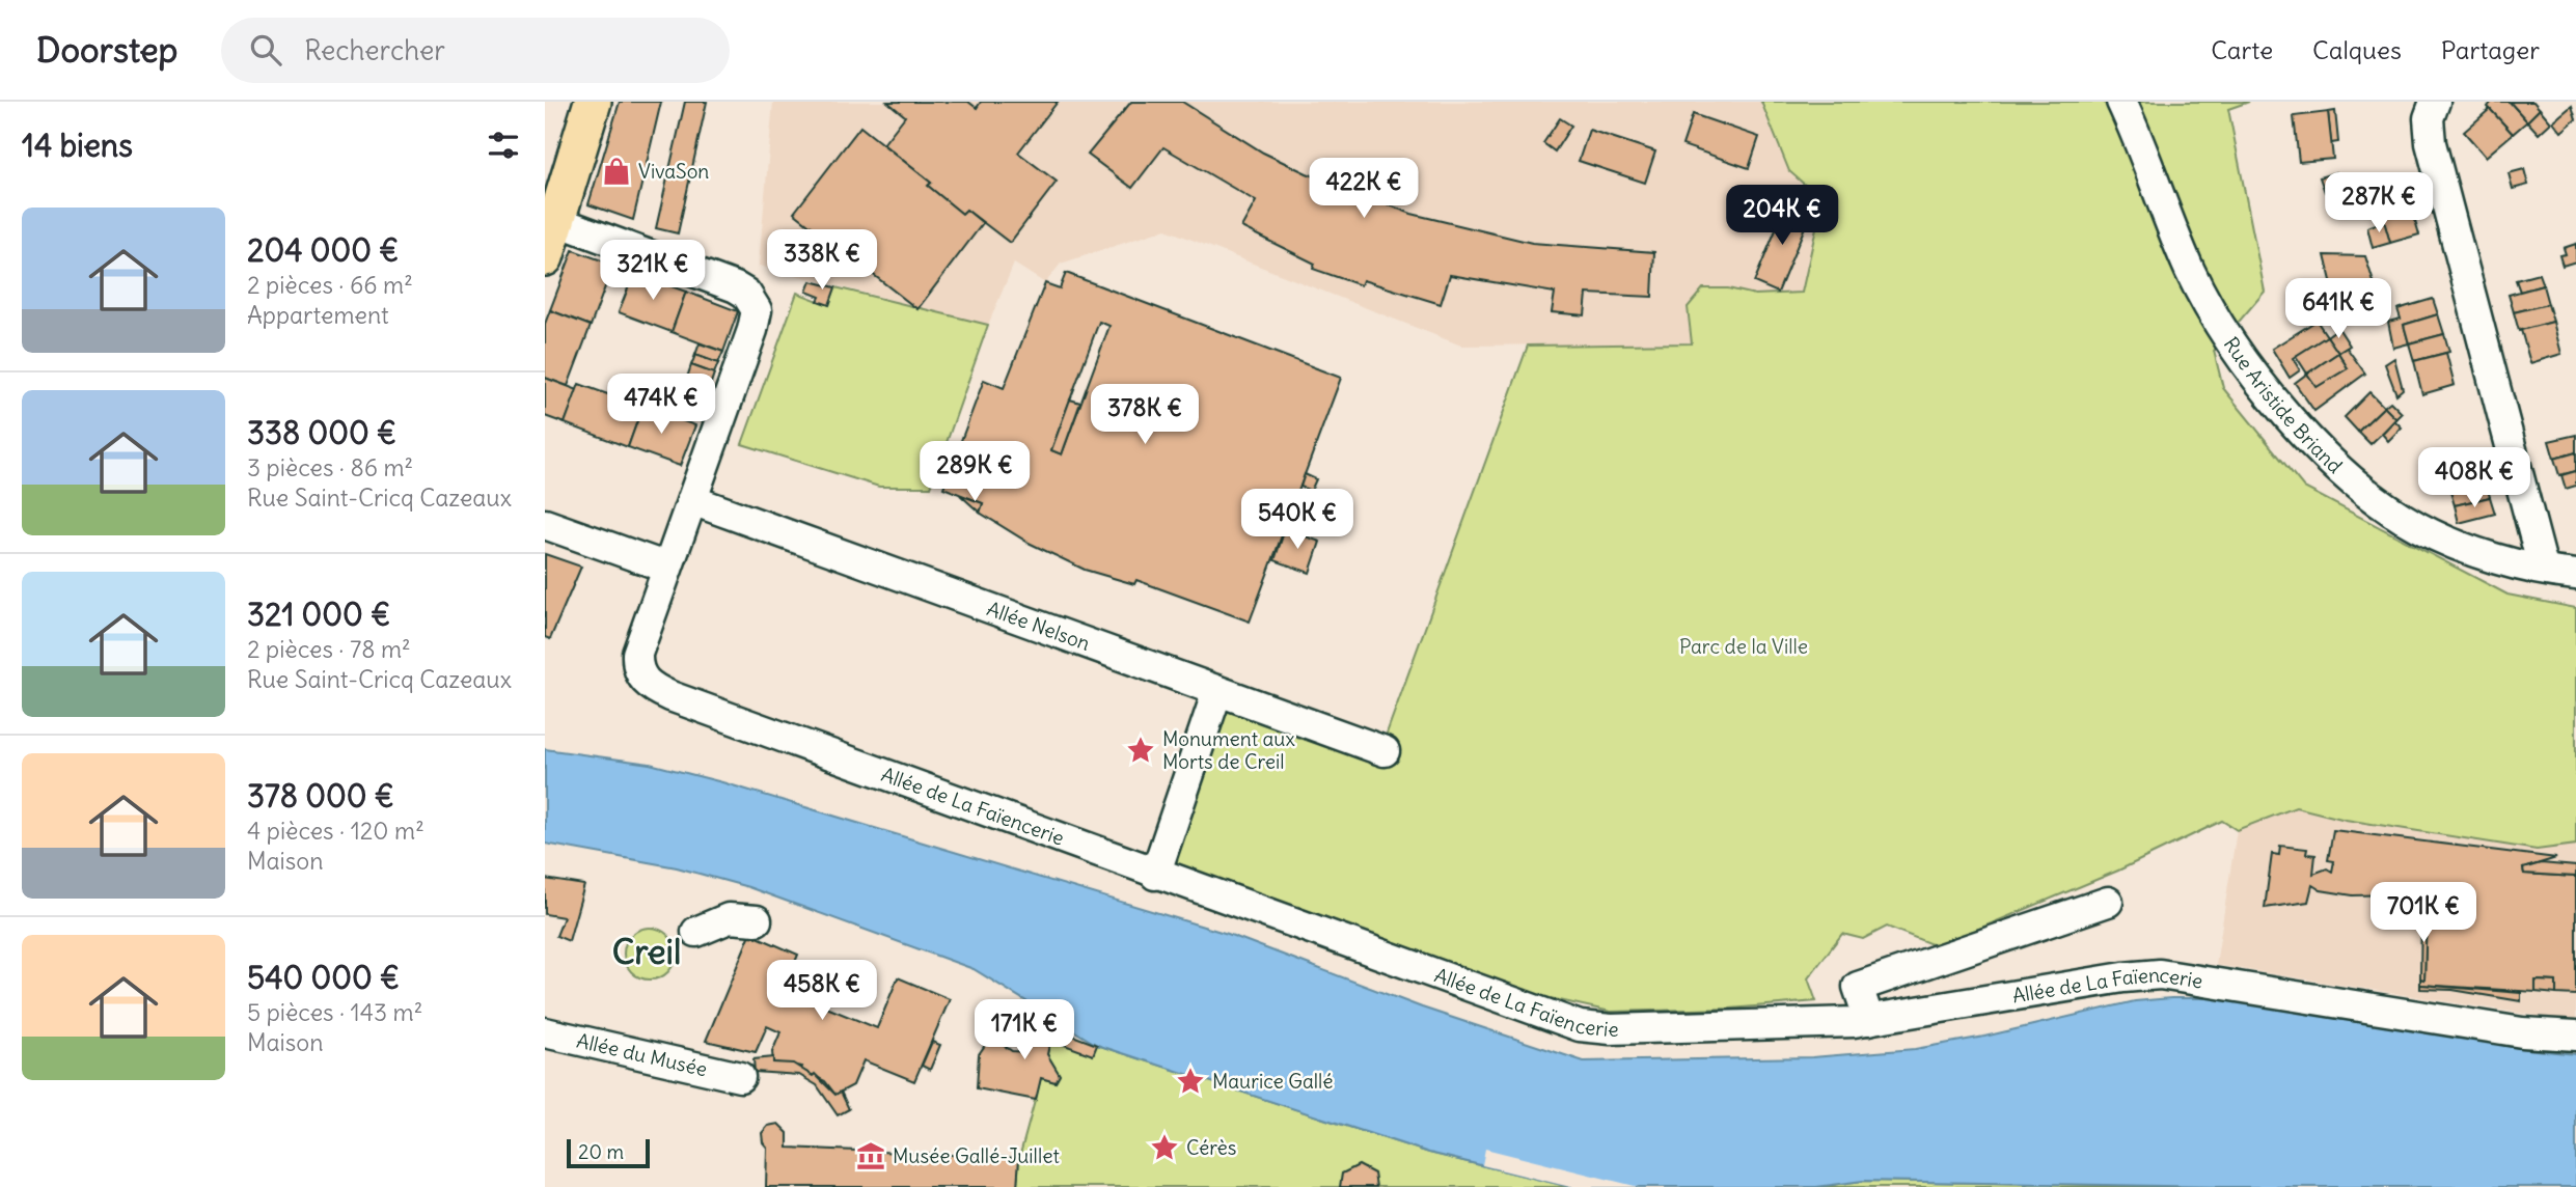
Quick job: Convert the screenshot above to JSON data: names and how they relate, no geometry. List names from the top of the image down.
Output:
{
  "streets": {
    "street": [
      "Rue Aristide Briand",
      "Allée Nelson",
      "Allée de La Faïencerie",
      "Allée du Musée"
    ]
  },
  "crossings": [
    ["Allée Nelson", "Allée de La Faïencerie"]
  ],
  "districts": ["Creil"],
  "parks": ["Parc de la Ville"],
  "places": {
    "shop": ["VivaSon"],
    "place": ["Monument aux Morts de Creil", "Maurice Gallé", "Cérès"],
    "museum": ["Musée Gallé-Juillet"]
  },
  "scale_bar": "20 m",
  "page": {
    "header": "Doorstep",
    "search": "Rechercher",
    "nav": ["Carte", "Calques", "Partager"],
    "heading": "14 biens",
    "price": [
      "422K €",
      "287K €",
      "204K €",
      "338K €",
      "321K €",
      "641K €",
      "474K €",
      "378K €",
      "289K €",
      "408K €",
      "540K €",
      "701K €",
      "458K €",
      "171K €"
    ],
    "list": [
      {
        "name": "204 000 €",
        "note": "2 pièces · 66 m² · Appartement"
      },
      {
        "name": "338 000 €",
        "note": "3 pièces · 86 m² · Rue Saint-Cricq Cazeaux"
      },
      {
        "name": "321 000 €",
        "note": "2 pièces · 78 m² · Rue Saint-Cricq Cazeaux"
      },
      {
        "name": "378 000 €",
        "note": "4 pièces · 120 m² · Maison"
      },
      {
        "name": "540 000 €",
        "note": "5 pièces · 143 m² · Maison"
      }
    ],
    "scale": "20 m"
  }
}
